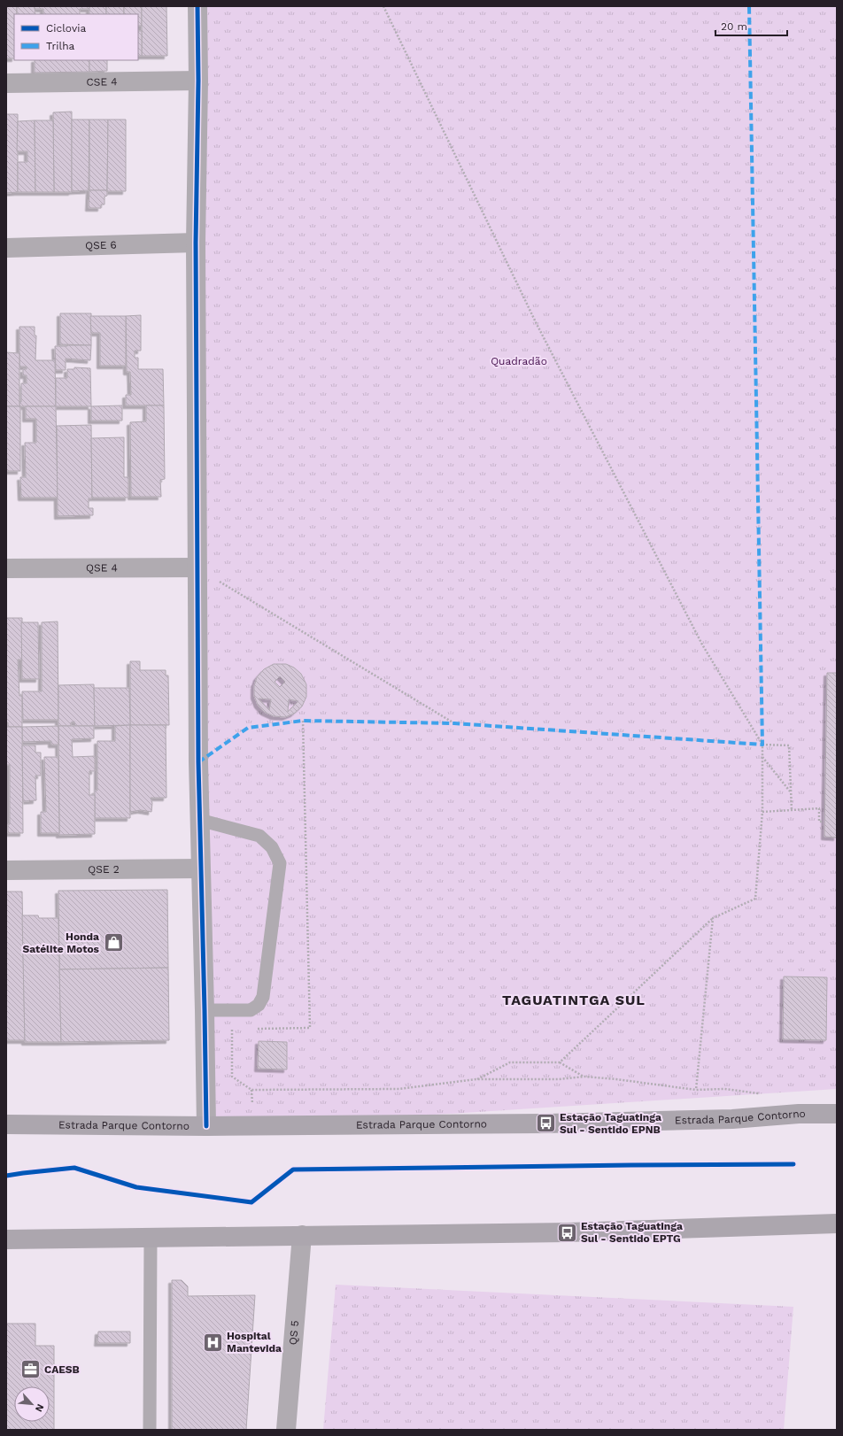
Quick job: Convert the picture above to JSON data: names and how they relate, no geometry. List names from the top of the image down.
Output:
{
  "streets": {
    "highway": ["Estrada Parque Contorno"],
    "street": [
      "CSE 4",
      "QSE 6",
      "QSE 4",
      "QSE 2",
      "QS 5"
    ]
  },
  "districts": ["TAGUATINTGA SUL"],
  "parks": ["Quadradão"],
  "places": {
    "shop": ["Honda Satélite Motos"],
    "bus stop": ["Estação Taguatinga Sul - Sentido EPNB", "Estação Taguatinga Sul - Sentido EPTG"],
    "hospital": ["Hospital Mantevida"],
    "office": ["CAESB"]
  },
  "legend": ["Ciclovia", "Trilha"],
  "scale_bar": "20 m",
  "north": "bottom right"
}
